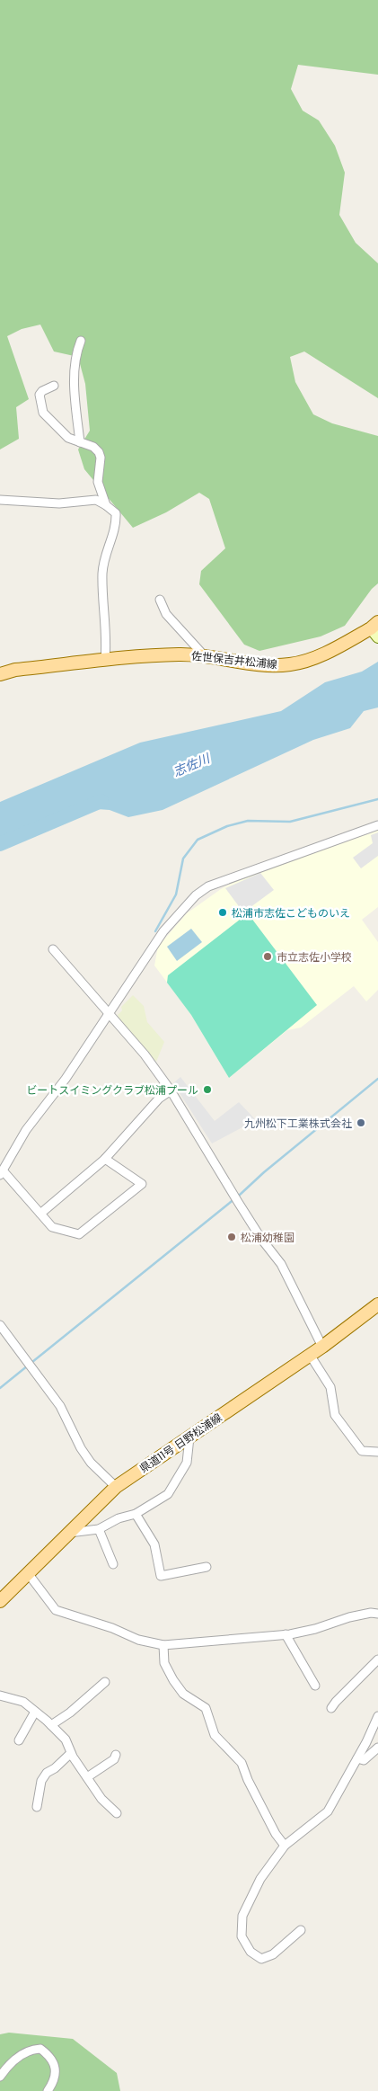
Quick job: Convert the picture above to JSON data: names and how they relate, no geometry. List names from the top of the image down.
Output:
{
  "streets": {
    "main road": ["佐世保吉井松浦線", "県道11号 日野松浦線"]
  },
  "water": ["志佐川"],
  "places": [
    "松浦市志佐こどものいえ",
    "市立志佐小学校",
    "ビートスイミングクラブ松浦プール",
    "九州松下工業株式会社",
    "松浦幼稚園"
  ]
}
